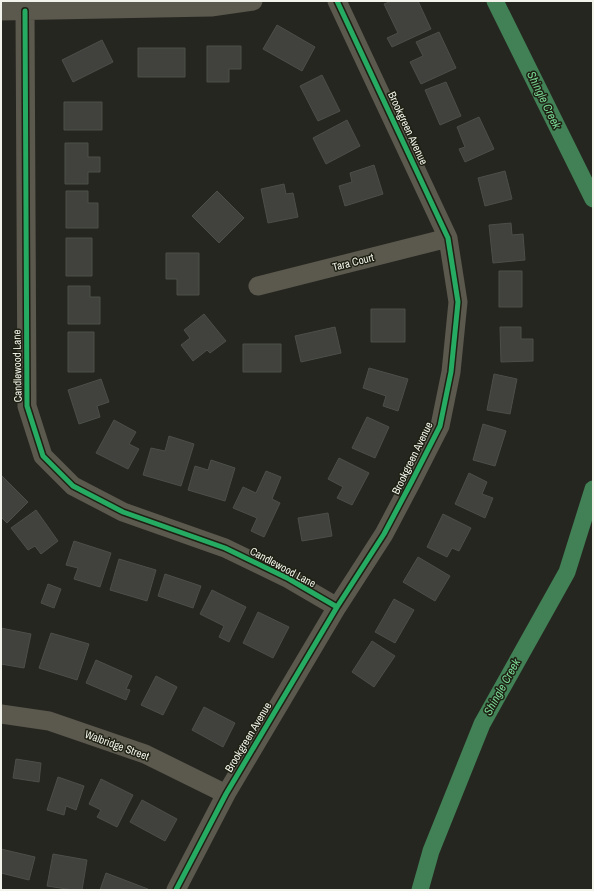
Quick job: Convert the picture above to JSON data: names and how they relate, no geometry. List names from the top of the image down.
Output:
{
  "streets": {
    "street": [
      "Brookgreen Avenue",
      "Tara Court",
      "Candlewood Lane",
      "Walbridge Street"
    ]
  },
  "crossings": [
    ["Brookgreen Avenue", "Tara Court"],
    ["Brookgreen Avenue", "Candlewood Lane"],
    ["Brookgreen Avenue", "Walbridge Street"]
  ],
  "water": ["Shingle Creek"]
}
